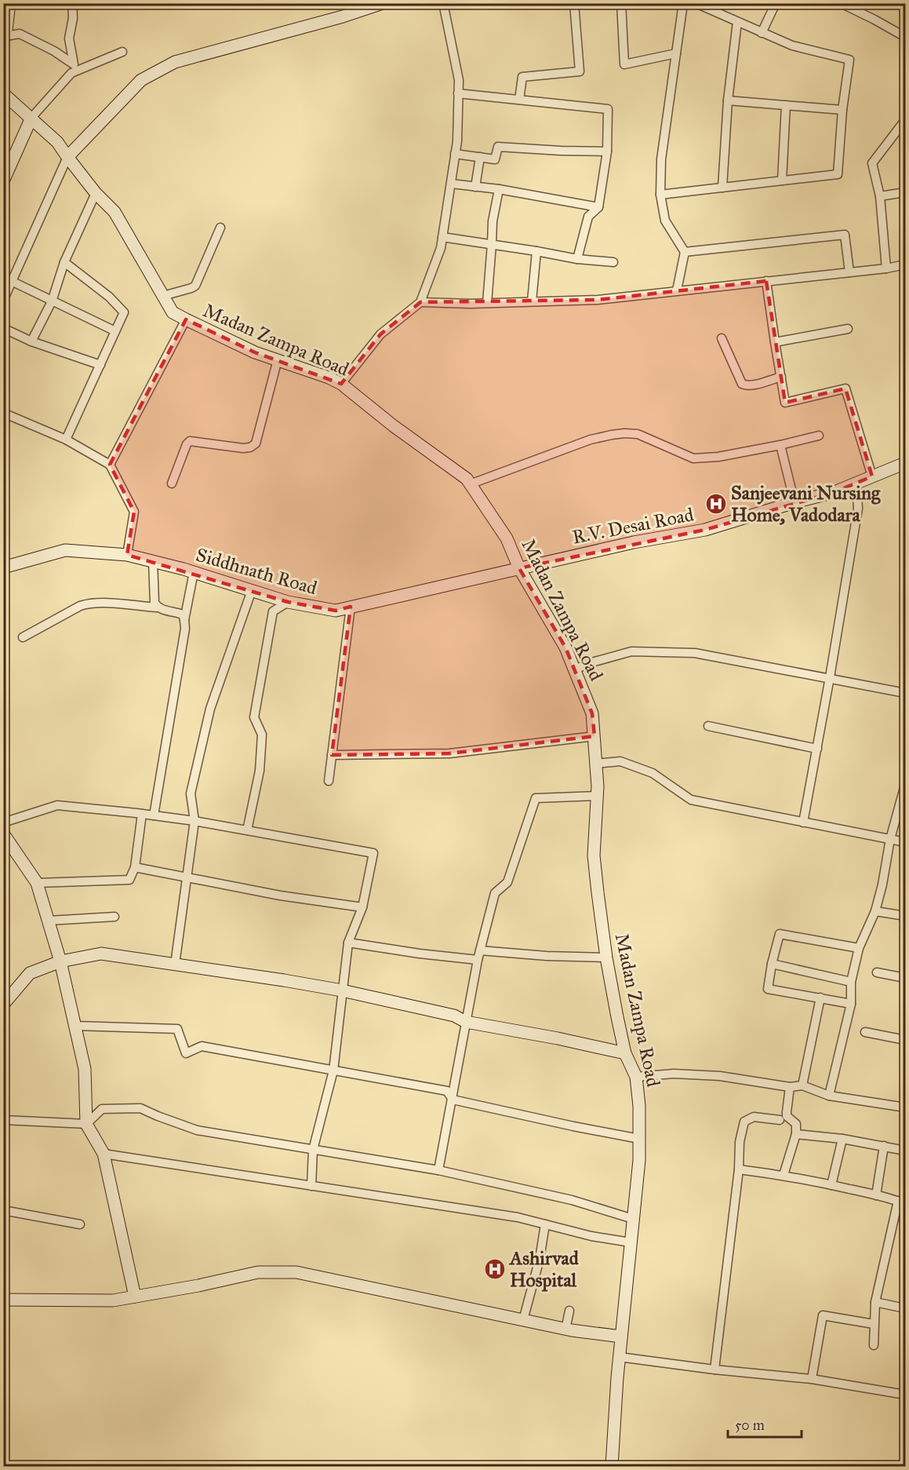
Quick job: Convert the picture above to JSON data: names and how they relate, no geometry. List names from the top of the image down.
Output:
{
  "streets": {
    "street": ["Madan Zampa Road", "R.V. Desai Road", "Siddhnath Road"]
  },
  "crossings": [
    ["Madan Zampa Road", "R.V. Desai Road"],
    ["Madan Zampa Road", "Siddhnath Road"],
    ["R.V. Desai Road", "Siddhnath Road"]
  ],
  "places": {
    "hospital": ["Sanjeevani Nursing Home, Vadodara", "Ashirvad Hospital"]
  },
  "scale_bar": "50 m"
}
